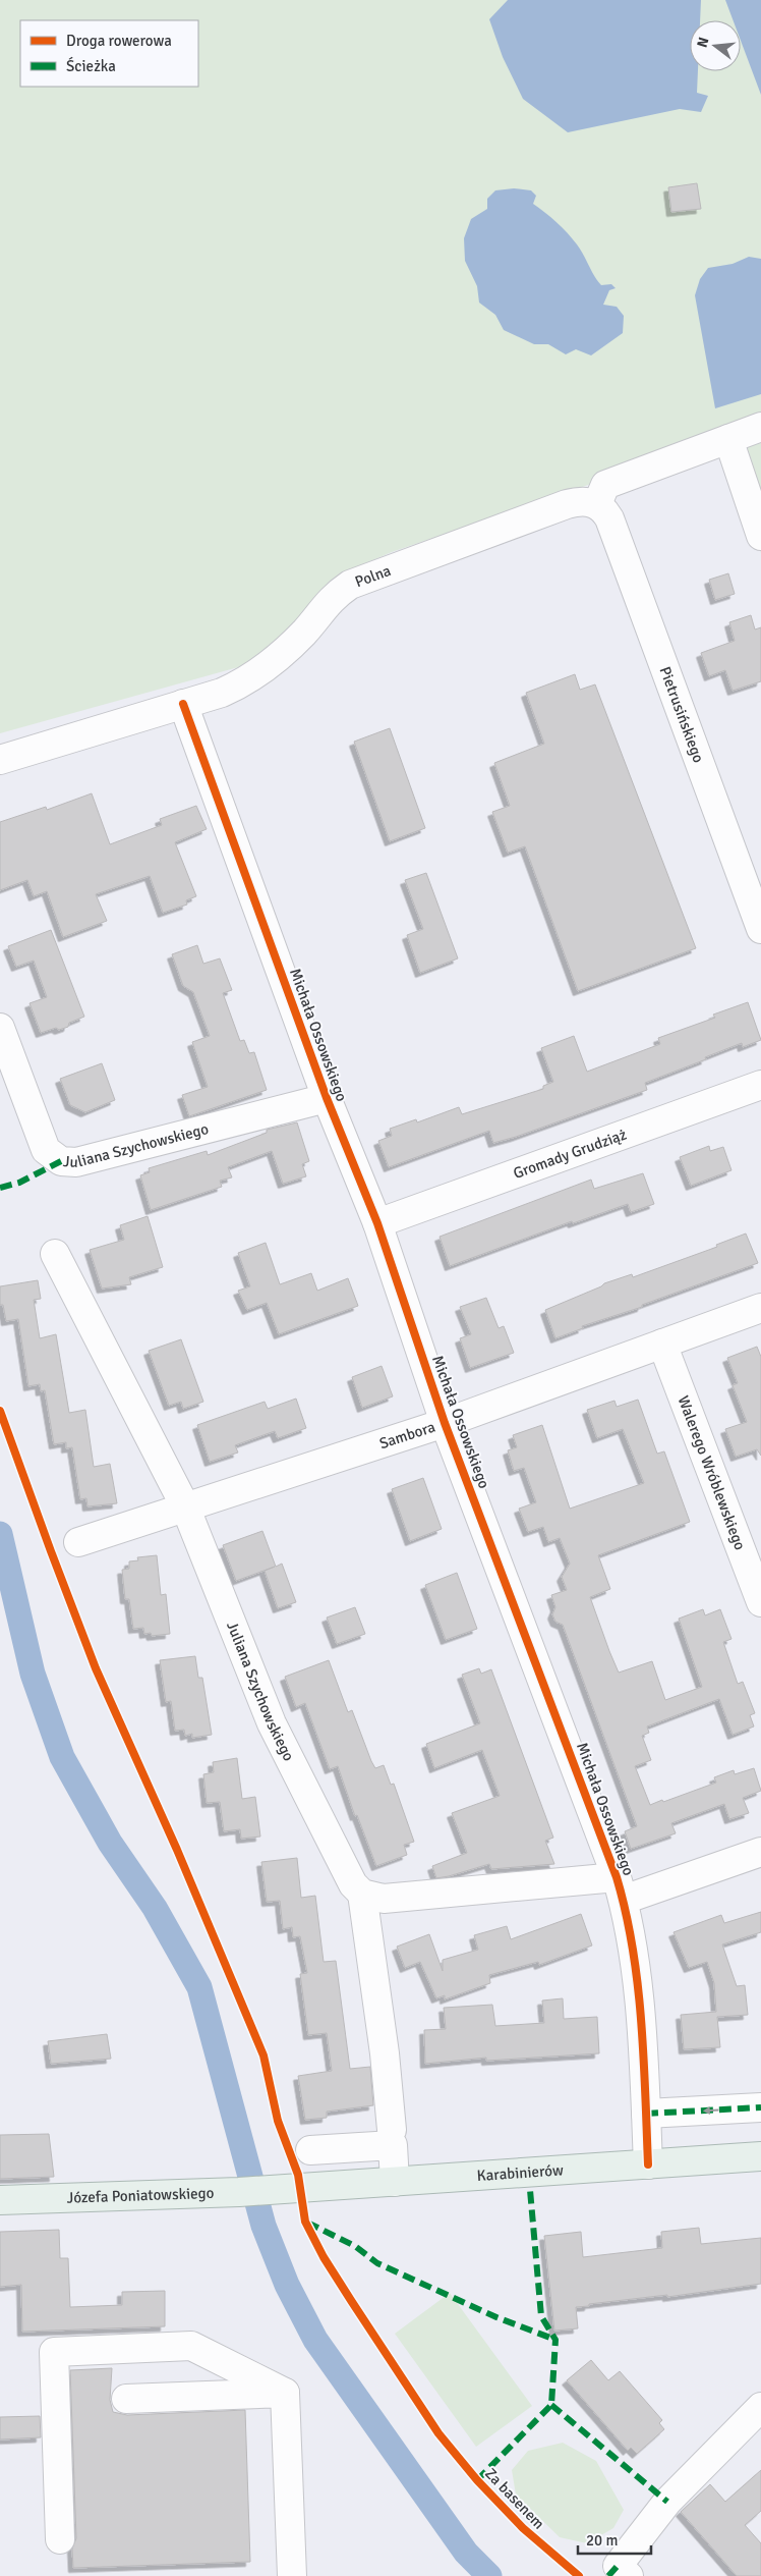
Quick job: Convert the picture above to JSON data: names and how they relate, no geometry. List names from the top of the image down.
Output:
{
  "streets": {
    "main road": ["Karabinierów", "Józefa Poniatowskiego"],
    "street": [
      "Polna",
      "Pietrusińskiego",
      "Michała Ossowskiego",
      "Juliana Szychowskiego",
      "Gromady Grudziąż",
      "Sambora",
      "Walerego Wróblewskiego"
    ],
    "cycle path": ["Za basenem"]
  },
  "crossings": [
    ["Polna", "Pietrusińskiego"],
    ["Polna", "Michała Ossowskiego"],
    ["Michała Ossowskiego", "Juliana Szychowskiego"],
    ["Michała Ossowskiego", "Gromady Grudziąż"],
    ["Michała Ossowskiego", "Sambora"],
    ["Michała Ossowskiego", "Karabinierów"],
    ["Juliana Szychowskiego", "Sambora"],
    ["Sambora", "Walerego Wróblewskiego"],
    ["Karabinierów", "Józefa Poniatowskiego"]
  ],
  "legend": ["Droga rowerowa", "Ścieżka"],
  "scale_bar": "20 m",
  "north": "left"
}
